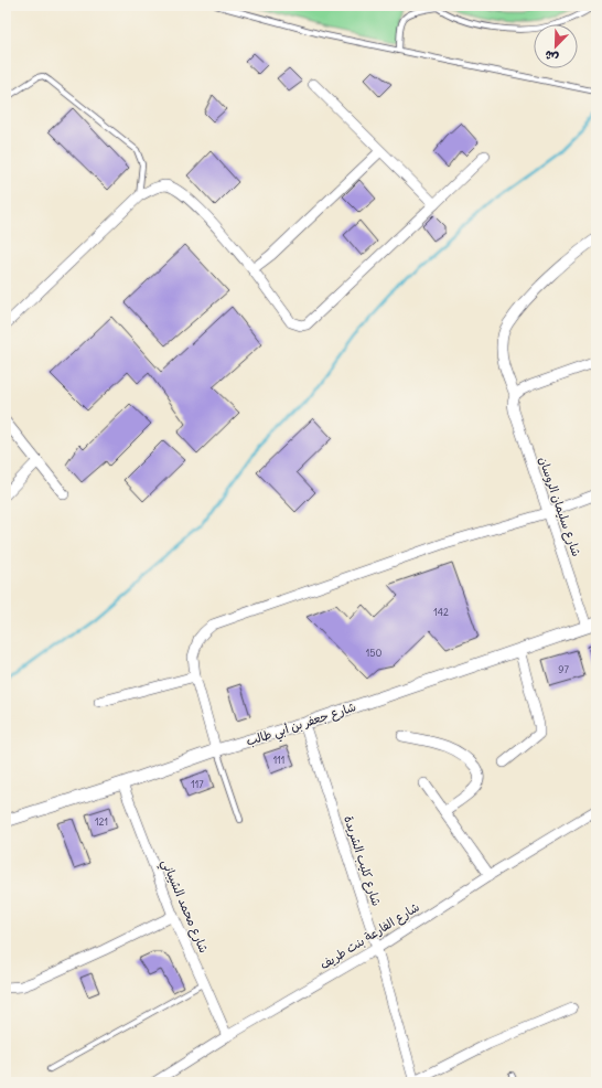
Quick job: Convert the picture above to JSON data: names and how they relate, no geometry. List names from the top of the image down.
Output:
{
  "streets": {
    "street": [
      "شارع سليمان الروسان",
      "شارع جعفر بن أبي طالب",
      "شارع كليب الشريدة",
      "شارع محمد الشيباني",
      "شارع الفارعة بنت طريف"
    ]
  },
  "crossings": [
    ["شارع سليمان الروسان", "شارع جعفر بن أبي طالب"],
    ["شارع جعفر بن أبي طالب", "شارع كليب الشريدة"],
    ["شارع جعفر بن أبي طالب", "شارع محمد الشيباني"],
    ["شارع كليب الشريدة", "شارع الفارعة بنت طريف"],
    ["شارع محمد الشيباني", "شارع الفارعة بنت طريف"]
  ],
  "house_numbers": [
    "142",
    "150",
    "97",
    "111",
    "117",
    "121"
  ],
  "north": "bottom left"
}
